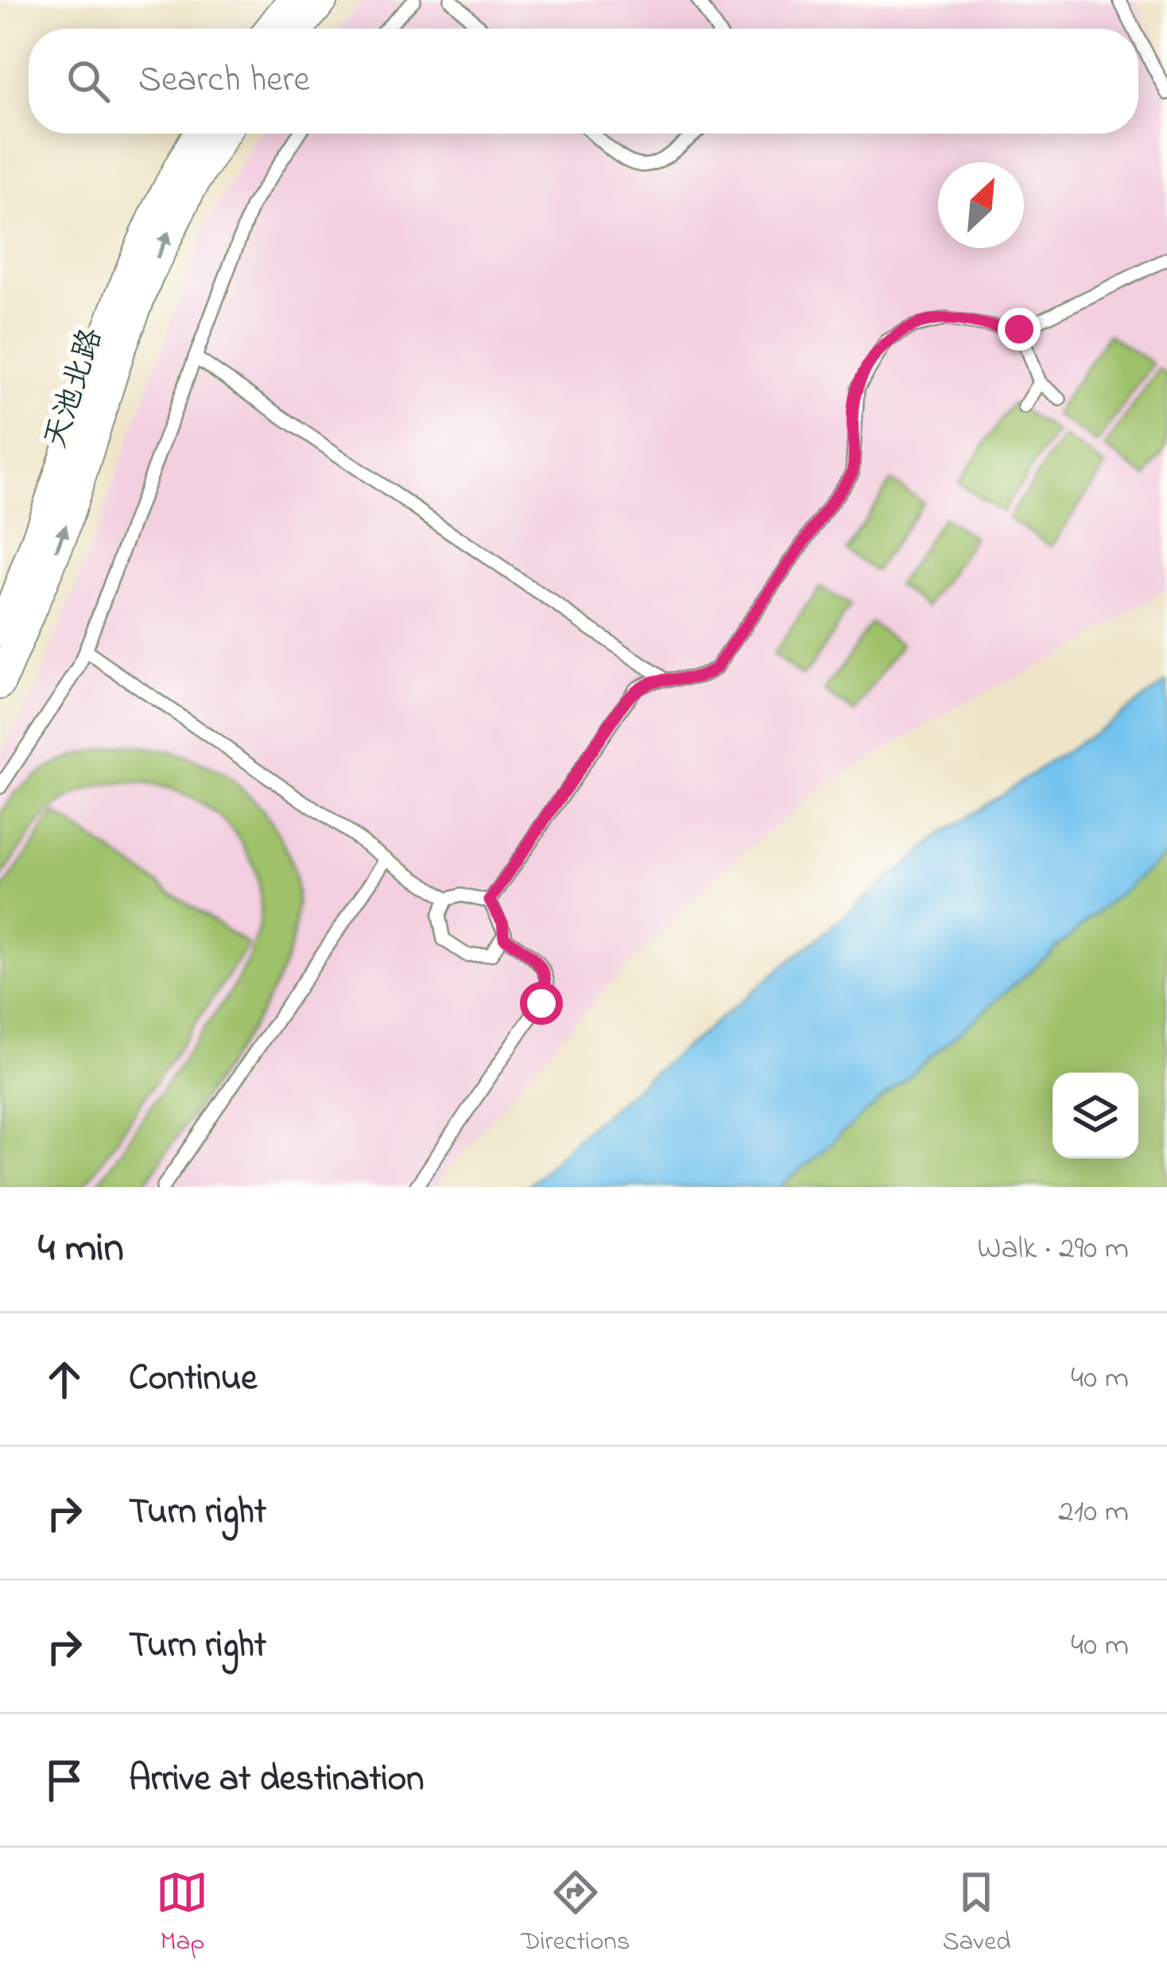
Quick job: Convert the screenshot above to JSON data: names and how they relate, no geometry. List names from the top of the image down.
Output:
{
  "streets": {
    "street": ["天池北路"]
  },
  "north": "top right",
  "page": {
    "search": "Search here",
    "heading": ["4 min", "Walk · 290 m"],
    "list": [
      ["Continue", "40 m"],
      ["Turn right", "210 m"],
      ["Turn right", "40 m"],
      "Arrive at destination"
    ],
    "nav": ["Map", "Directions", "Saved"]
  }
}
